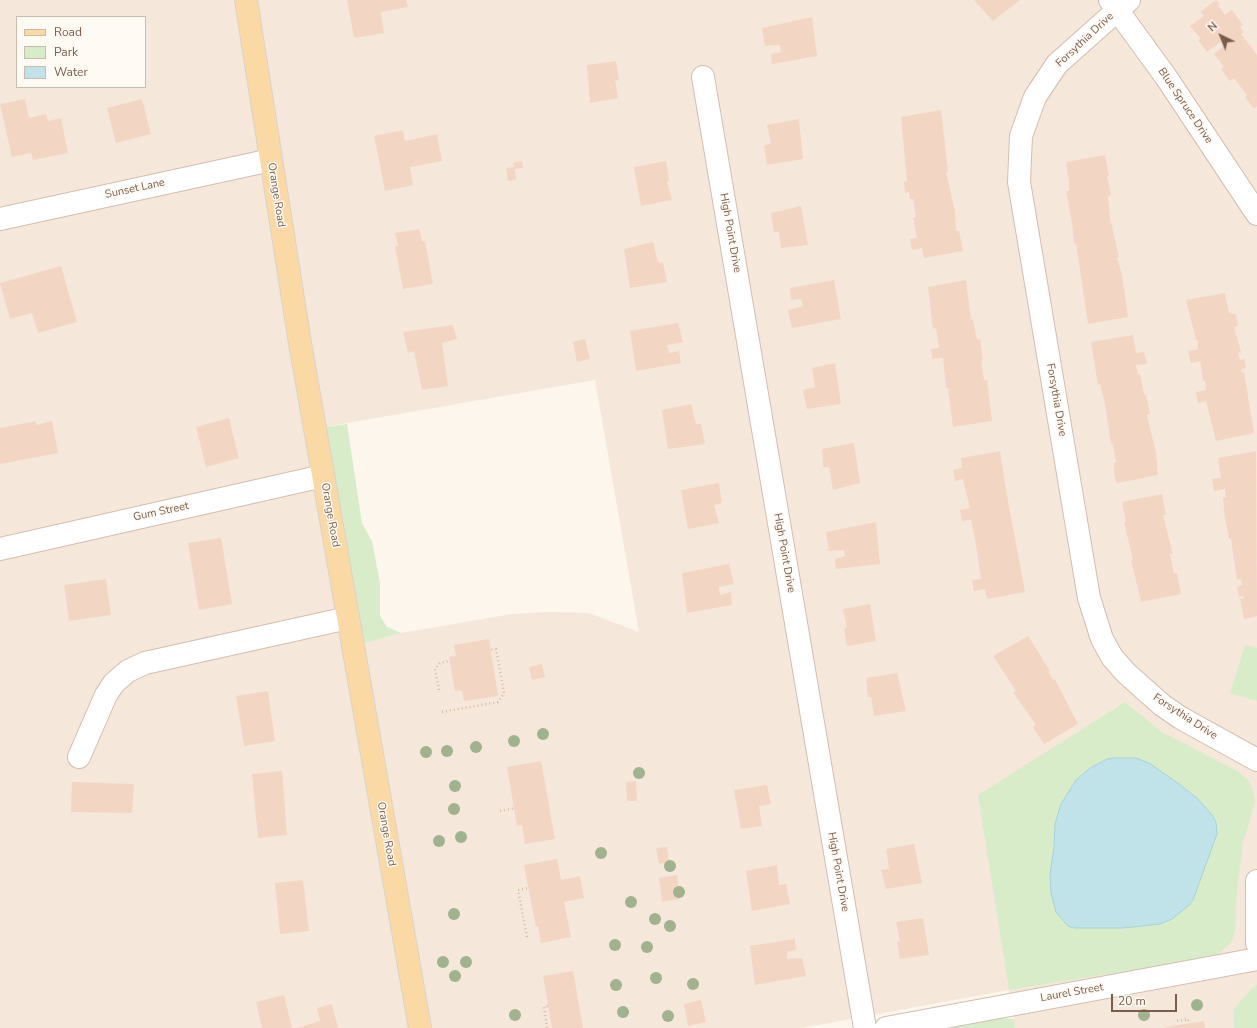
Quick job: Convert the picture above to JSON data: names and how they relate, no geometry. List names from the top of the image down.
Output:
{
  "streets": {
    "main road": ["Orange Road"],
    "street": [
      "Forsythia Drive",
      "Blue Spruce Drive",
      "Sunset Lane",
      "High Point Drive",
      "Gum Street",
      "Laurel Street"
    ]
  },
  "crossings": [
    ["Forsythia Drive", "Blue Spruce Drive"],
    ["Sunset Lane", "Orange Road"],
    ["Orange Road", "Gum Street"]
  ],
  "legend": ["Road", "Park", "Water"],
  "scale_bar": "20 m",
  "north": "top left"
}
